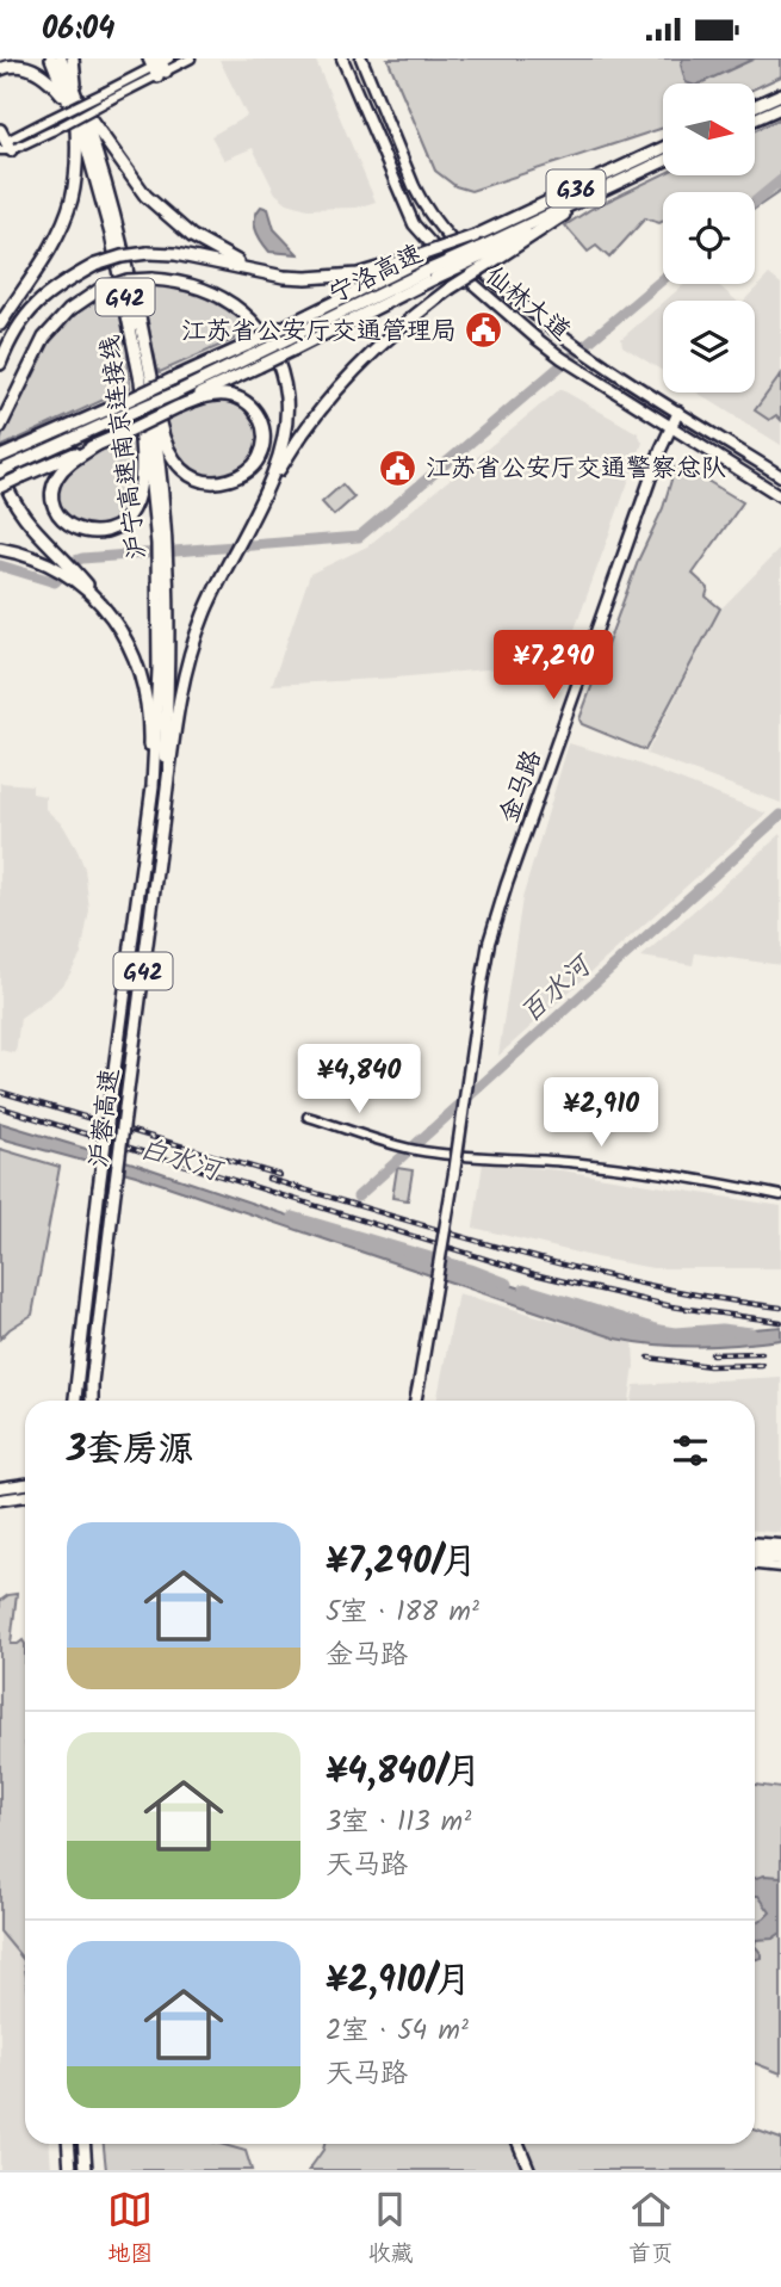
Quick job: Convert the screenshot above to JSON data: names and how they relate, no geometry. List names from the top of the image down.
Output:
{
  "streets": {
    "highway": [
      "G36",
      "宁洛高速",
      "G42",
      "沪宁高速南京连接线",
      "沪蓉高速"
    ],
    "main road": ["仙林大道", "金马路"]
  },
  "crossings": [
    ["G42", "沪宁高速南京连接线"],
    ["G42", "沪蓉高速"],
    ["仙林大道", "金马路"],
    ["沪宁高速南京连接线", "沪蓉高速"]
  ],
  "water": ["百水河", "白水河"],
  "places": {
    "public building": ["江苏省公安厅交通管理局", "江苏省公安厅交通警察总队"]
  },
  "north": "right",
  "page": {
    "status": "06:04",
    "price": ["¥7,290", "¥4,840", "¥2,910"],
    "heading": "3套房源",
    "list": [
      {
        "name": "¥7,290/月",
        "note": "5室 · 188 m² · 金马路"
      },
      {
        "name": "¥4,840/月",
        "note": "3室 · 113 m² · 天马路"
      },
      {
        "name": "¥2,910/月",
        "note": "2室 · 54 m² · 天马路"
      }
    ],
    "tabs": ["地图", "收藏", "首页"]
  }
}
